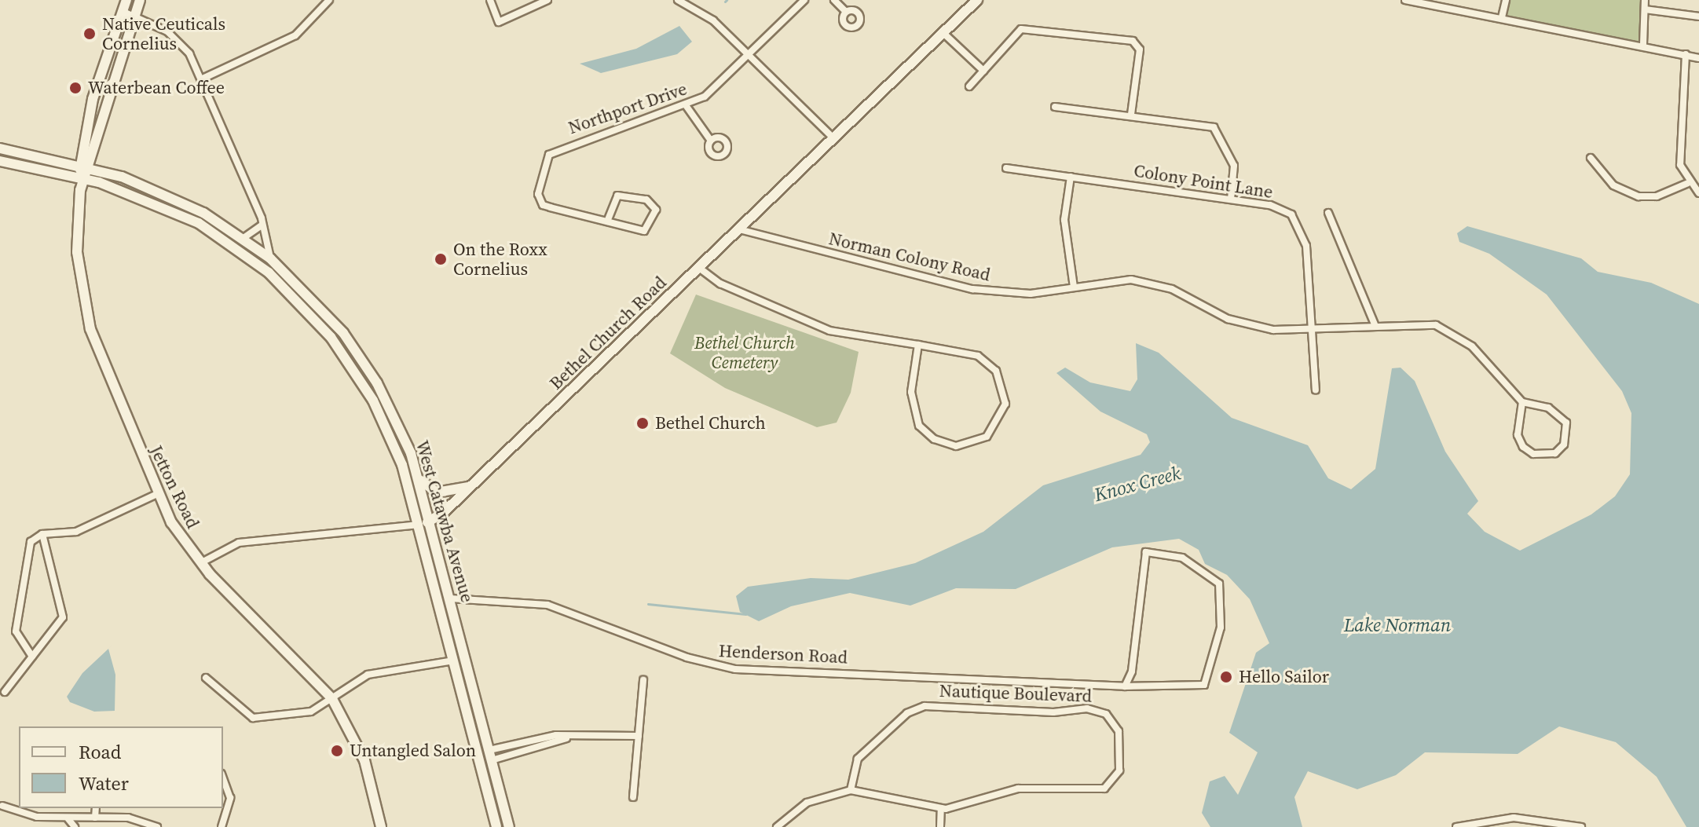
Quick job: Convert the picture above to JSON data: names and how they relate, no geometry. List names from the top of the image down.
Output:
{
  "streets": {
    "main road": ["Bethel Church Road", "Jetton Road", "West Catawba Avenue"],
    "street": [
      "Northport Drive",
      "Colony Point Lane",
      "Norman Colony Road",
      "Henderson Road",
      "Nautique Boulevard"
    ]
  },
  "crossings": [
    ["Colony Point Lane", "Norman Colony Road"],
    ["Norman Colony Road", "Bethel Church Road"],
    ["Bethel Church Road", "Jetton Road"],
    ["Bethel Church Road", "West Catawba Avenue"],
    ["Jetton Road", "West Catawba Avenue"],
    ["West Catawba Avenue", "Henderson Road"]
  ],
  "water": ["Knox Creek", "Lake Norman"],
  "parks": ["Bethel Church Cemetery"],
  "places": [
    "Native Ceuticals Cornelius",
    "Waterbean Coffee",
    "On the Roxx Cornelius",
    "Bethel Church",
    "Hello Sailor",
    "Untangled Salon"
  ],
  "legend": ["Road", "Water"]
}
